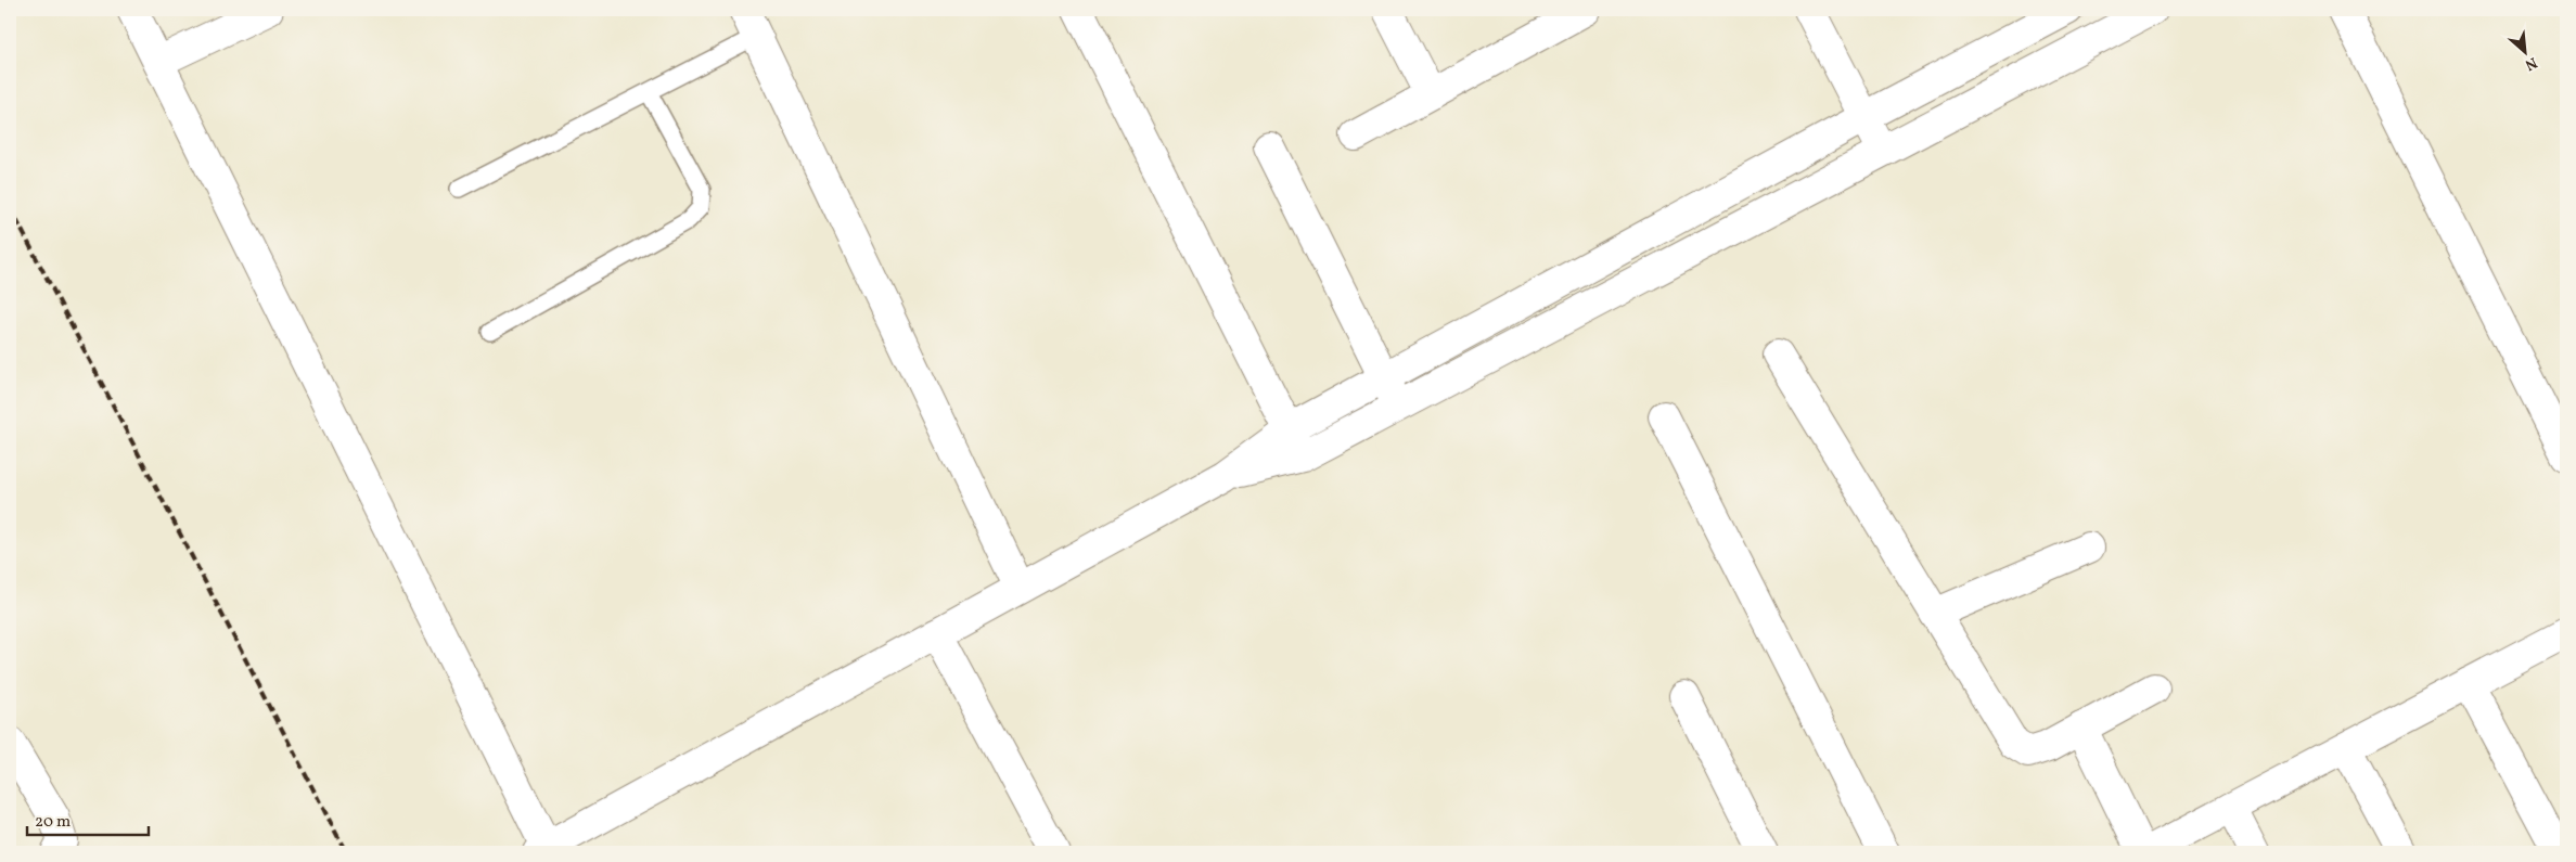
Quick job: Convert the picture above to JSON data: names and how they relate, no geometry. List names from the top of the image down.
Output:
{
  "scale_bar": "20 m",
  "north": "bottom right"
}
